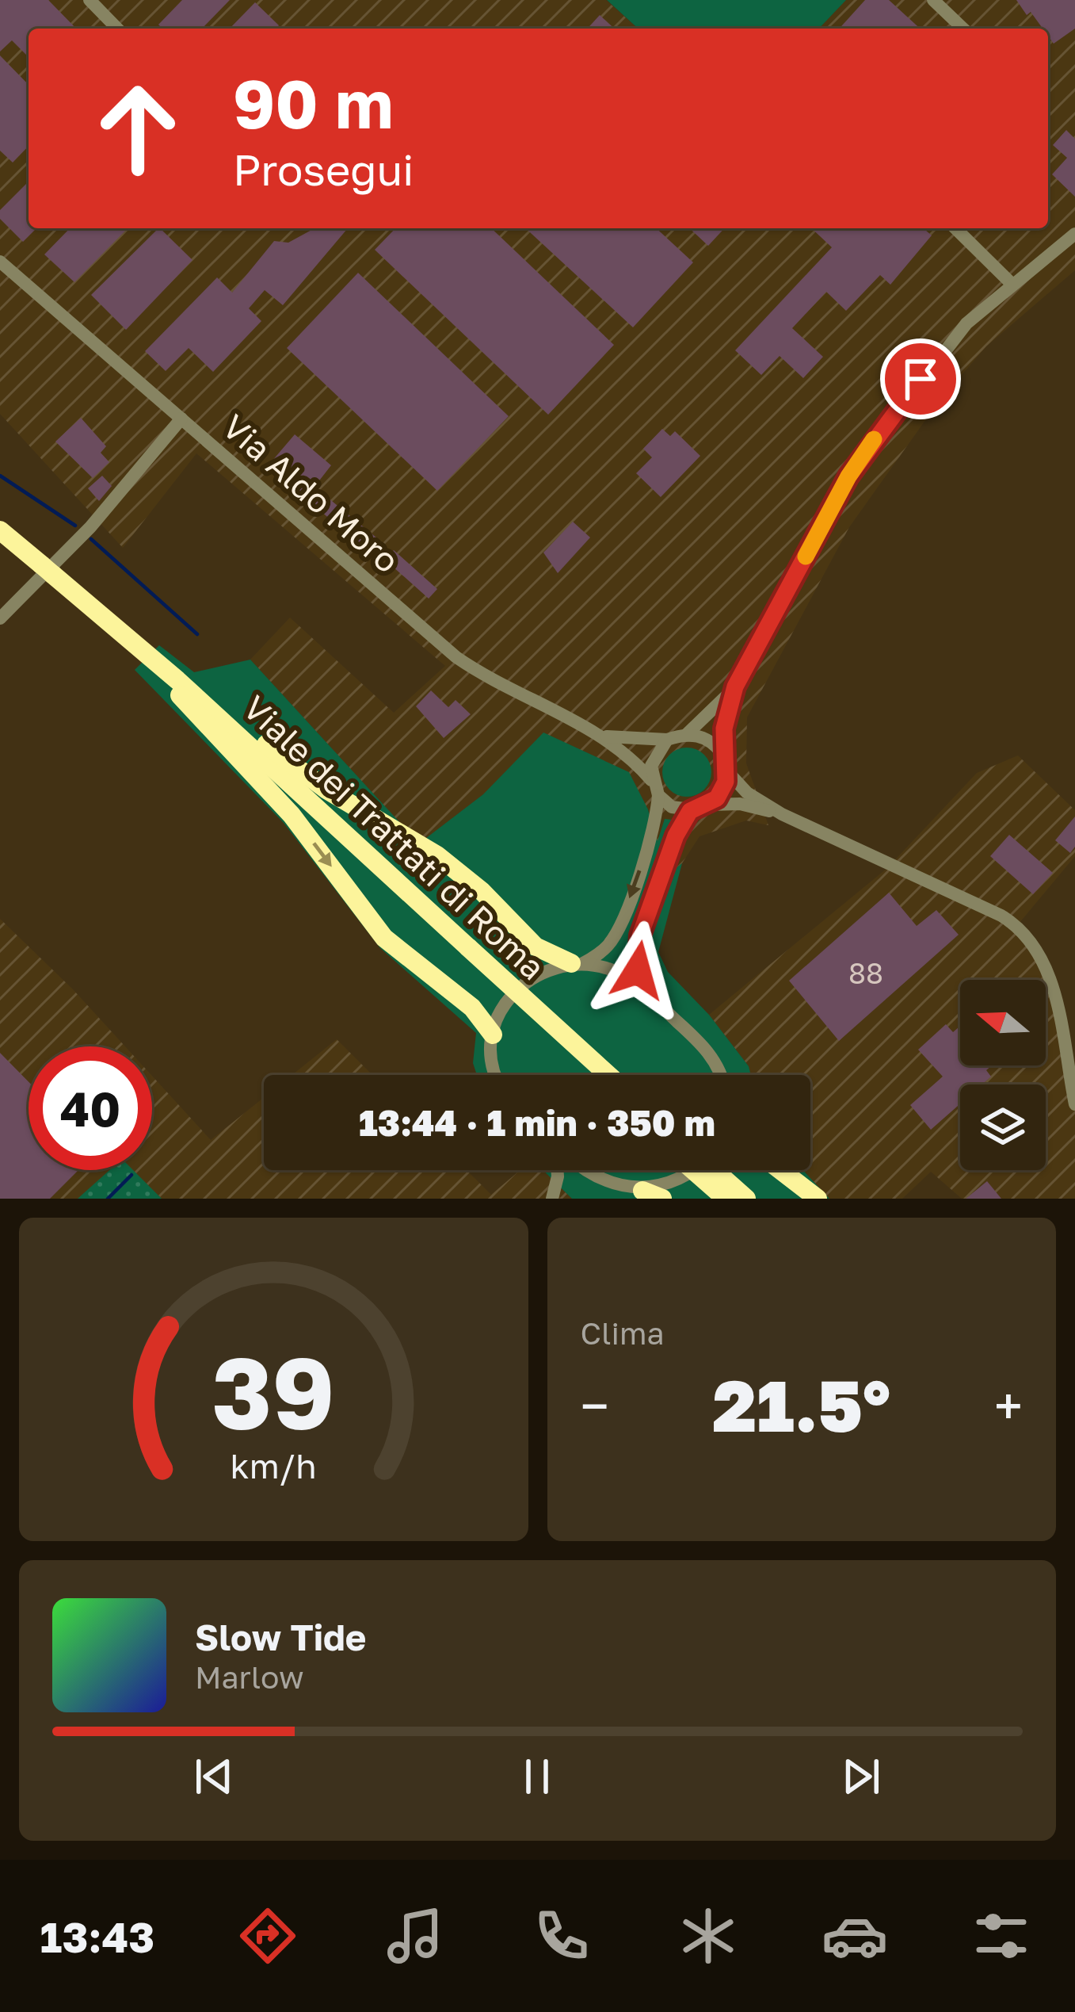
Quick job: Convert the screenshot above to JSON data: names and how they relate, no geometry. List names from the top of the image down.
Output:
{
  "streets": {
    "highway": ["Viale dei Trattati di Roma"],
    "street": ["Via Aldo Moro"]
  },
  "house_numbers": ["88"],
  "north": "left",
  "page": {
    "turn": ["90 m", "Prosegui"],
    "limit": "40",
    "trip": "13:44 · 1 min · 350 m",
    "tile": "Clima",
    "heat": ["−", "21.5°", "+"],
    "song": ["Slow Tide", "Marlow"],
    "tabs": "13:43",
    "gauge": ["39", "km/h"]
  }
}
